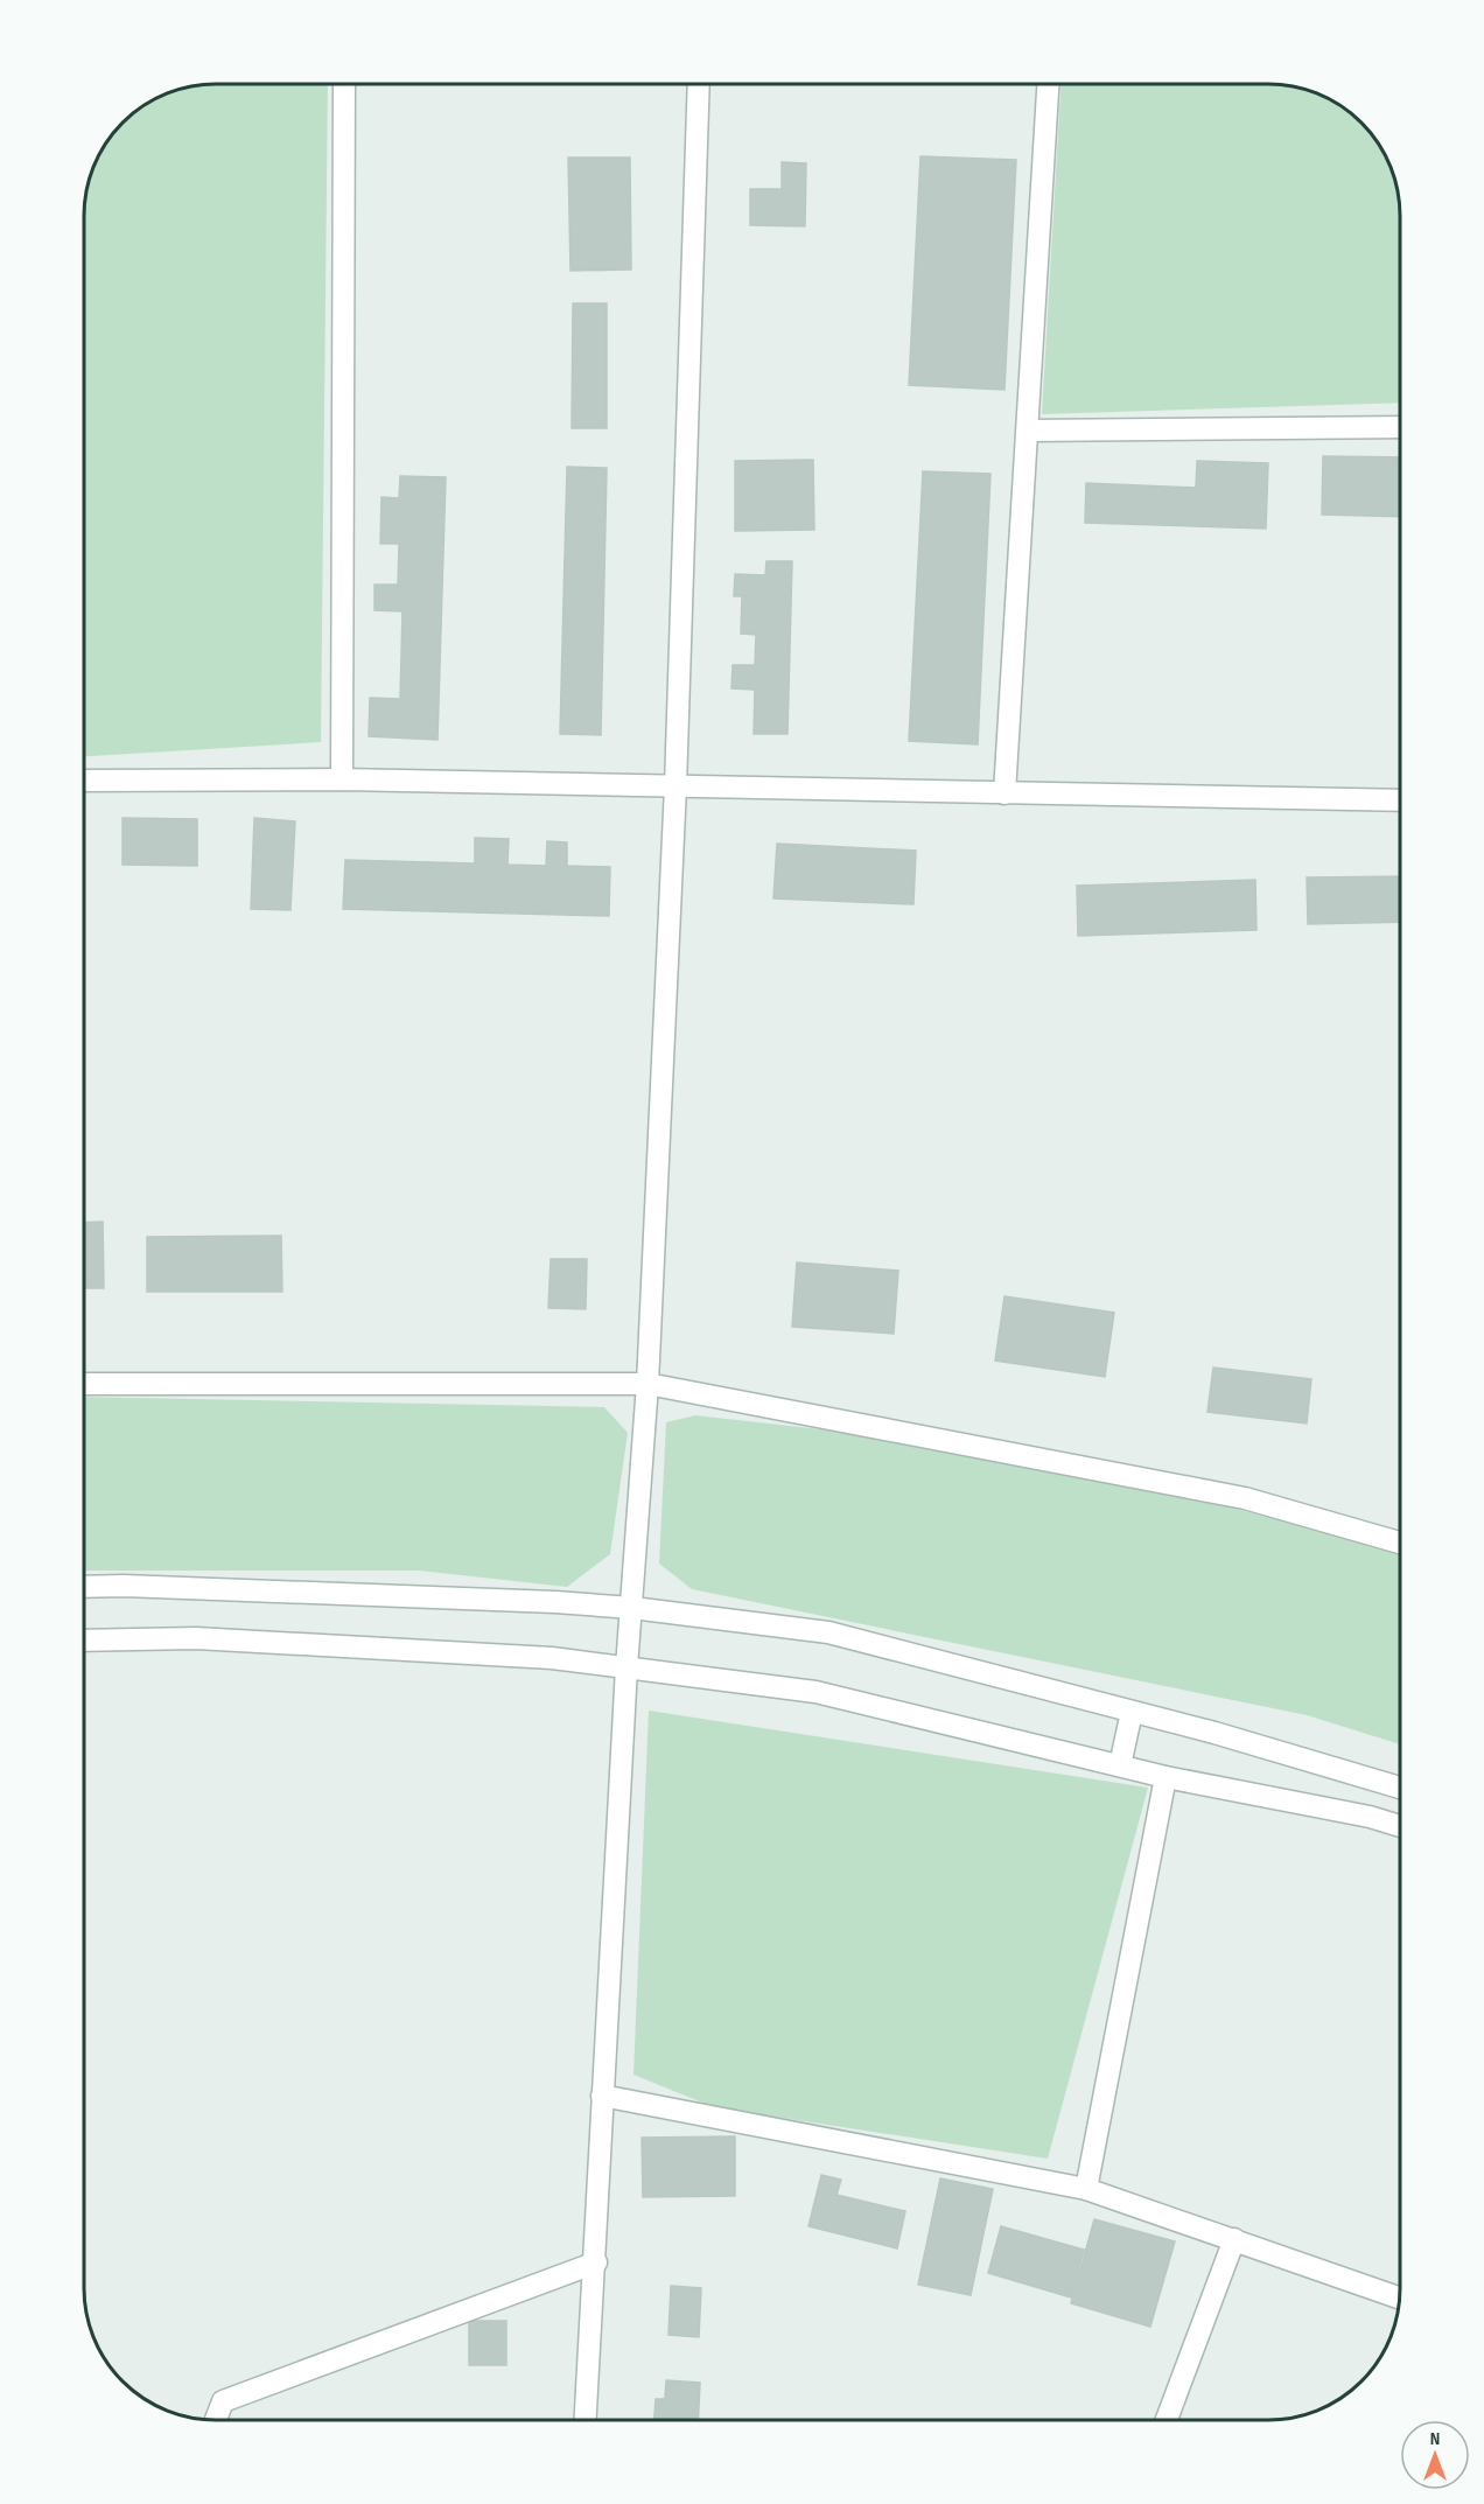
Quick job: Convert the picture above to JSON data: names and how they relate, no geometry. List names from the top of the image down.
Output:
{
  "north": "top"
}
